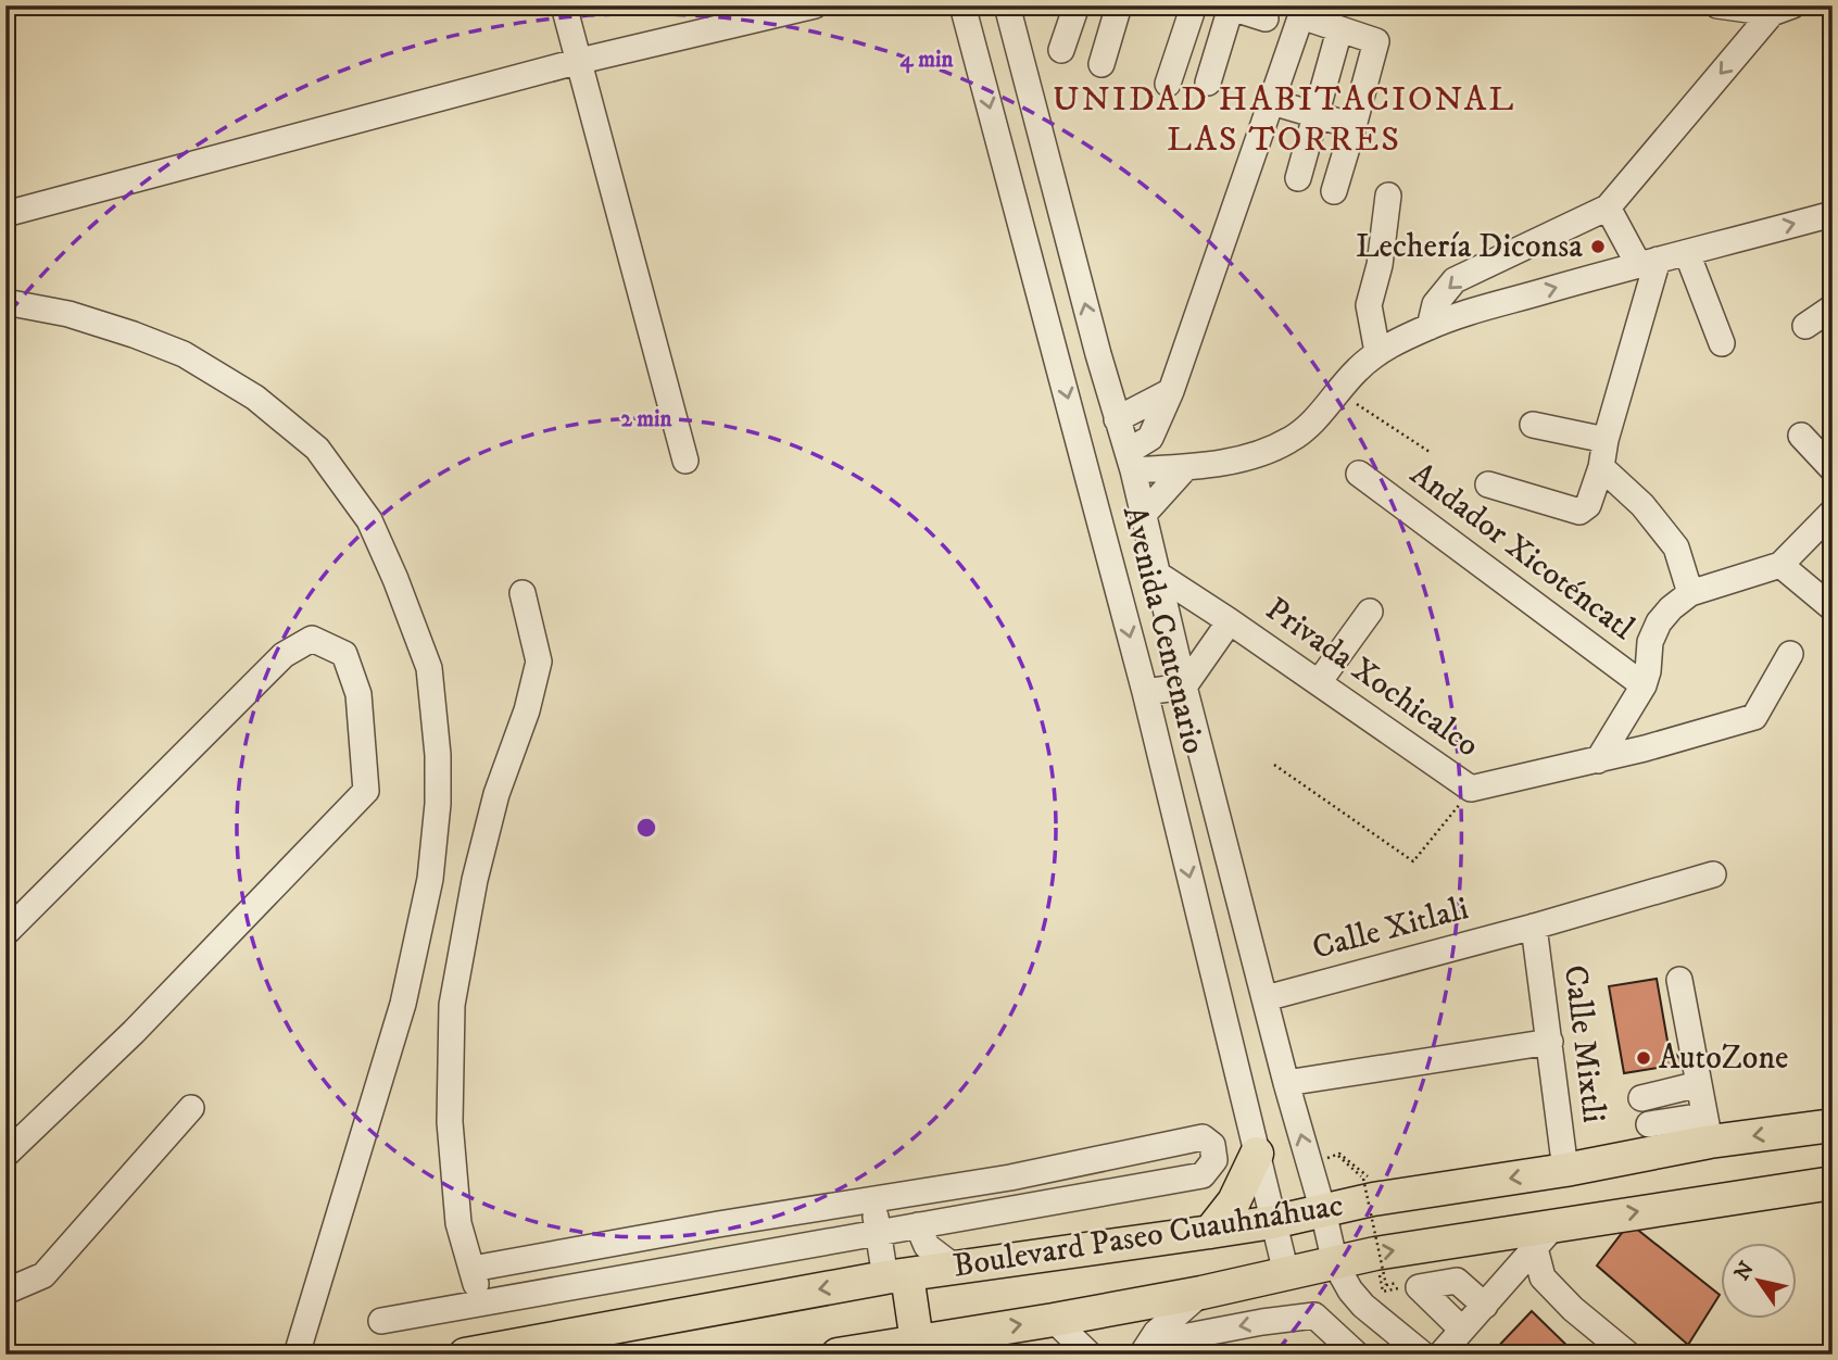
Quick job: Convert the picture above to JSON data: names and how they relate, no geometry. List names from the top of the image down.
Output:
{
  "streets": {
    "main road": ["Boulevard Paseo Cuauhnáhuac"],
    "street": [
      "Andador Xicoténcatl",
      "Avenida Centenario",
      "Privada Xochicalco",
      "Calle Xitlali",
      "Calle Mixtli"
    ]
  },
  "crossings": [
    ["Avenida Centenario", "Privada Xochicalco"],
    ["Avenida Centenario", "Calle Xitlali"],
    ["Avenida Centenario", "Boulevard Paseo Cuauhnáhuac"],
    ["Calle Xitlali", "Calle Mixtli"],
    ["Calle Mixtli", "Boulevard Paseo Cuauhnáhuac"]
  ],
  "districts": ["UNIDAD HABITACIONAL LAS TORRES"],
  "places": ["Lechería Diconsa", "AutoZone"],
  "north": "top left",
  "rings": ["4 min", "2 min"]
}
